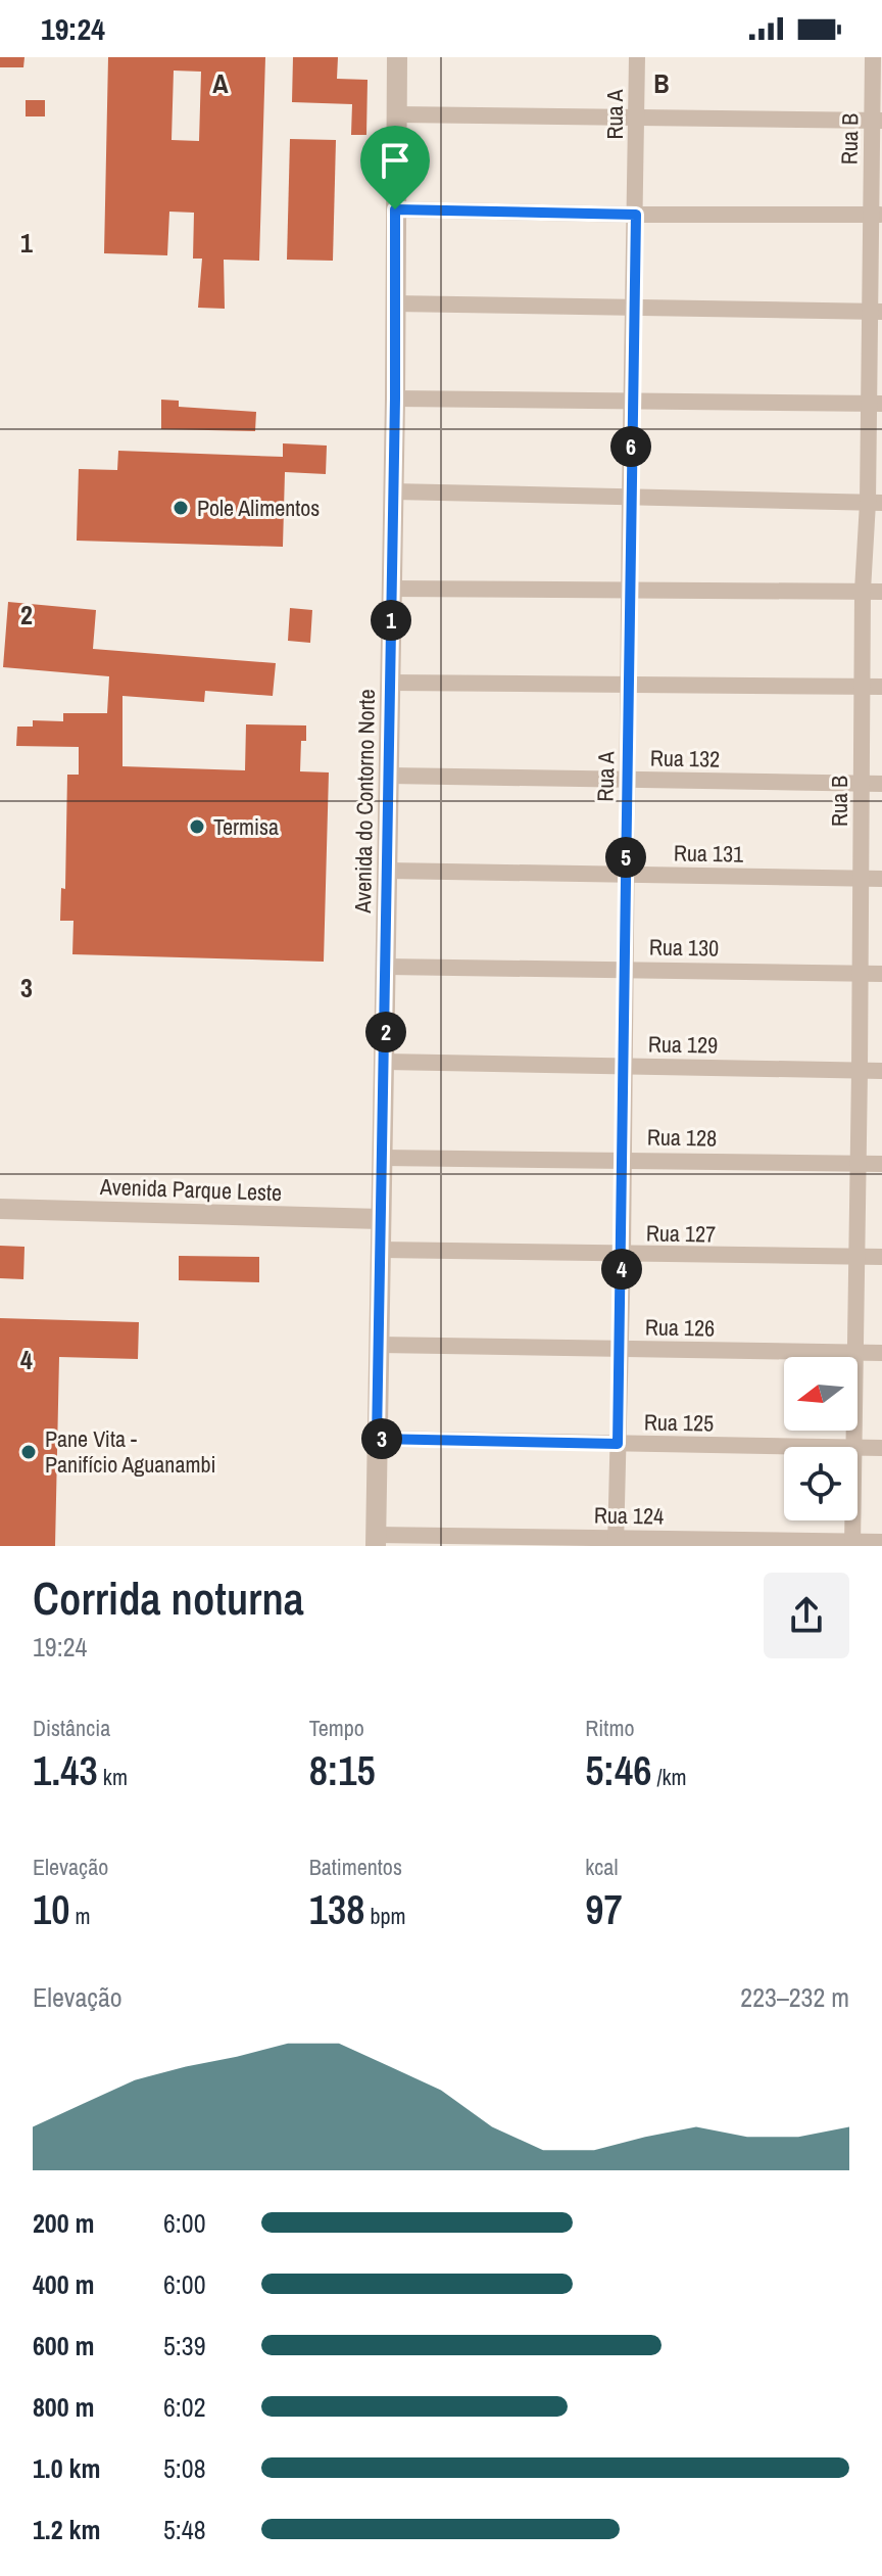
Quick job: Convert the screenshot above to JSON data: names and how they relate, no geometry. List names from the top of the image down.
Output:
{
  "streets": {
    "street": [
      "Rua A",
      "Rua B",
      "Rua 132",
      "Avenida do Contorno Norte",
      "Rua 131",
      "Rua 130",
      "Rua 129",
      "Rua 128",
      "Avenida Parque Leste",
      "Rua 127",
      "Rua 126",
      "Rua 125",
      "Rua 124"
    ]
  },
  "crossings": [
    ["Rua A", "Rua 132"],
    ["Rua A", "Rua 131"],
    ["Rua A", "Rua 130"],
    ["Rua A", "Rua 129"],
    ["Rua A", "Rua 128"],
    ["Rua A", "Rua 127"],
    ["Rua A", "Rua 126"],
    ["Rua A", "Rua 125"],
    ["Rua A", "Rua 124"],
    ["Rua B", "Rua 132"],
    ["Rua B", "Rua 131"],
    ["Rua B", "Rua 130"],
    ["Rua B", "Rua 129"],
    ["Rua B", "Rua 128"],
    ["Rua B", "Rua 127"],
    ["Rua B", "Rua 126"],
    ["Rua B", "Rua 124"],
    ["Rua 132", "Avenida do Contorno Norte"],
    ["Avenida do Contorno Norte", "Rua 131"],
    ["Avenida do Contorno Norte", "Rua 130"],
    ["Avenida do Contorno Norte", "Rua 129"],
    ["Avenida do Contorno Norte", "Rua 128"],
    ["Avenida do Contorno Norte", "Avenida Parque Leste"],
    ["Avenida do Contorno Norte", "Rua 127"],
    ["Avenida do Contorno Norte", "Rua 126"],
    ["Avenida do Contorno Norte", "Rua 125"],
    ["Avenida do Contorno Norte", "Rua 124"]
  ],
  "places": ["Pole Alimentos", "Termisa", "Pane Vita - Panifício Aguanambi"],
  "north": "left",
  "page": {
    "status": "19:24",
    "pins": [
      "6",
      "1",
      "5",
      "2",
      "4",
      "3"
    ],
    "heading": ["Corrida noturna", "19:24"],
    "stats": [
      ["Distância", "1.43 km"],
      ["Tempo", "8:15"],
      ["Ritmo", "5:46 /km"],
      ["Elevação", "10 m"],
      ["Batimentos", "138 bpm"],
      ["kcal", "97"]
    ],
    "chart": ["Elevação", "223–232 m"],
    "list": [
      {
        "name": "200 m",
        "note": "6:00"
      },
      {
        "name": "400 m",
        "note": "6:00"
      },
      {
        "name": "600 m",
        "note": "5:39"
      },
      {
        "name": "800 m",
        "note": "6:02"
      },
      {
        "name": "1.0 km",
        "note": "5:08"
      },
      {
        "name": "1.2 km",
        "note": "5:48"
      }
    ]
  },
  "grid": {
    "columns": ["A", "B"],
    "rows": [
      "1",
      "2",
      "3",
      "4"
    ]
  }
}
